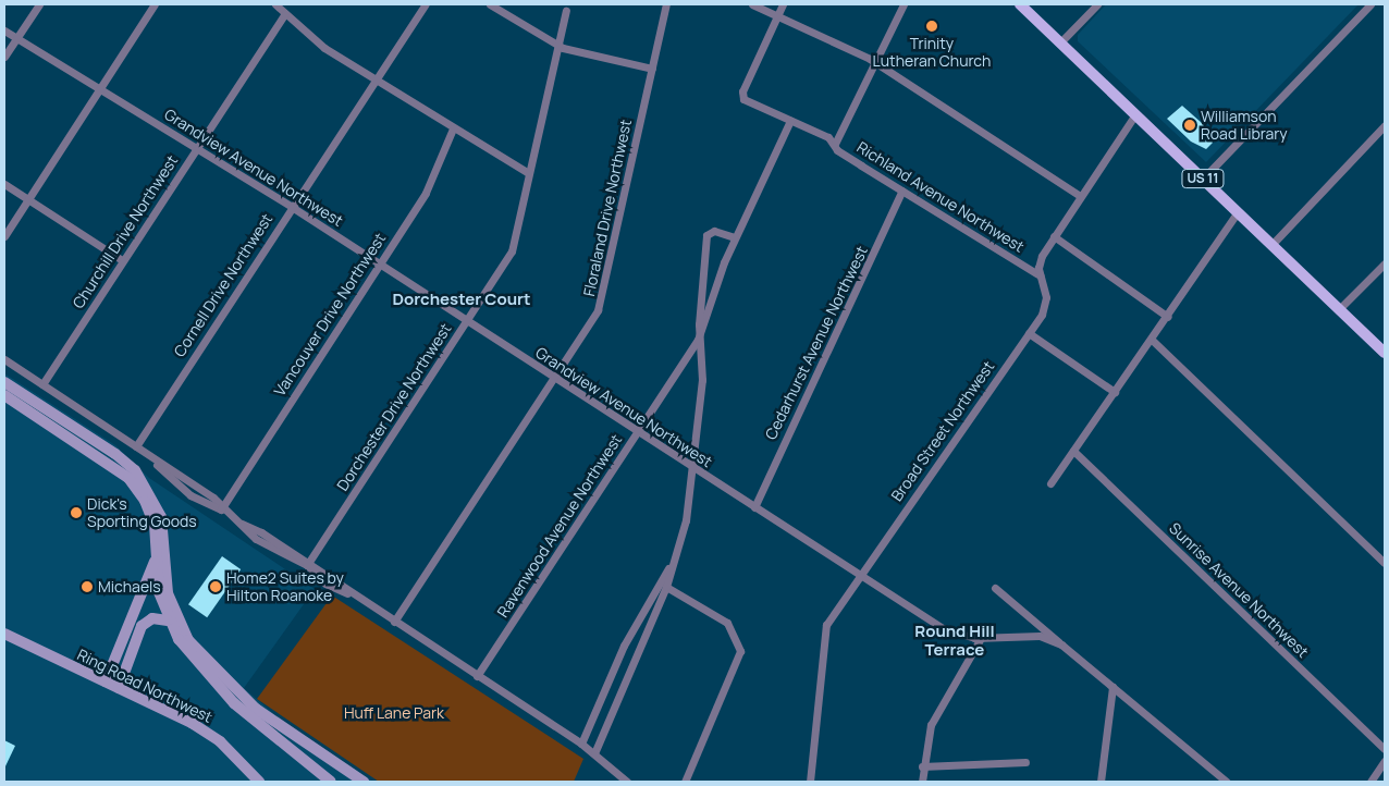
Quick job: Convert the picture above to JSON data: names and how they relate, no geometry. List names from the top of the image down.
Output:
{
  "streets": {
    "main road": ["US 11", "Ring Road Northwest"],
    "street": [
      "Grandview Avenue Northwest",
      "Richland Avenue Northwest",
      "Floraland Drive Northwest",
      "Churchill Drive Northwest",
      "Cornell Drive Northwest",
      "Vancouver Drive Northwest",
      "Cedarhurst Avenue Northwest",
      "Dorchester Drive Northwest",
      "Broad Street Northwest",
      "Ravenwood Avenue Northwest",
      "Sunrise Avenue Northwest"
    ]
  },
  "crossings": [
    ["Grandview Avenue Northwest", "Floraland Drive Northwest"],
    ["Grandview Avenue Northwest", "Churchill Drive Northwest"],
    ["Grandview Avenue Northwest", "Cornell Drive Northwest"],
    ["Grandview Avenue Northwest", "Vancouver Drive Northwest"],
    ["Grandview Avenue Northwest", "Cedarhurst Avenue Northwest"],
    ["Grandview Avenue Northwest", "Dorchester Drive Northwest"],
    ["Grandview Avenue Northwest", "Broad Street Northwest"],
    ["Grandview Avenue Northwest", "Ravenwood Avenue Northwest"],
    ["US 11", "Broad Street Northwest"],
    ["Richland Avenue Northwest", "Cedarhurst Avenue Northwest"],
    ["Richland Avenue Northwest", "Broad Street Northwest"]
  ],
  "districts": ["Dorchester Court", "Round Hill Terrace"],
  "parks": ["Huff Lane Park"],
  "places": [
    "Trinity Lutheran Church",
    "Williamson Road Library",
    "Dick's Sporting Goods",
    "Michaels",
    "Home2 Suites by Hilton Roanoke"
  ]
}
